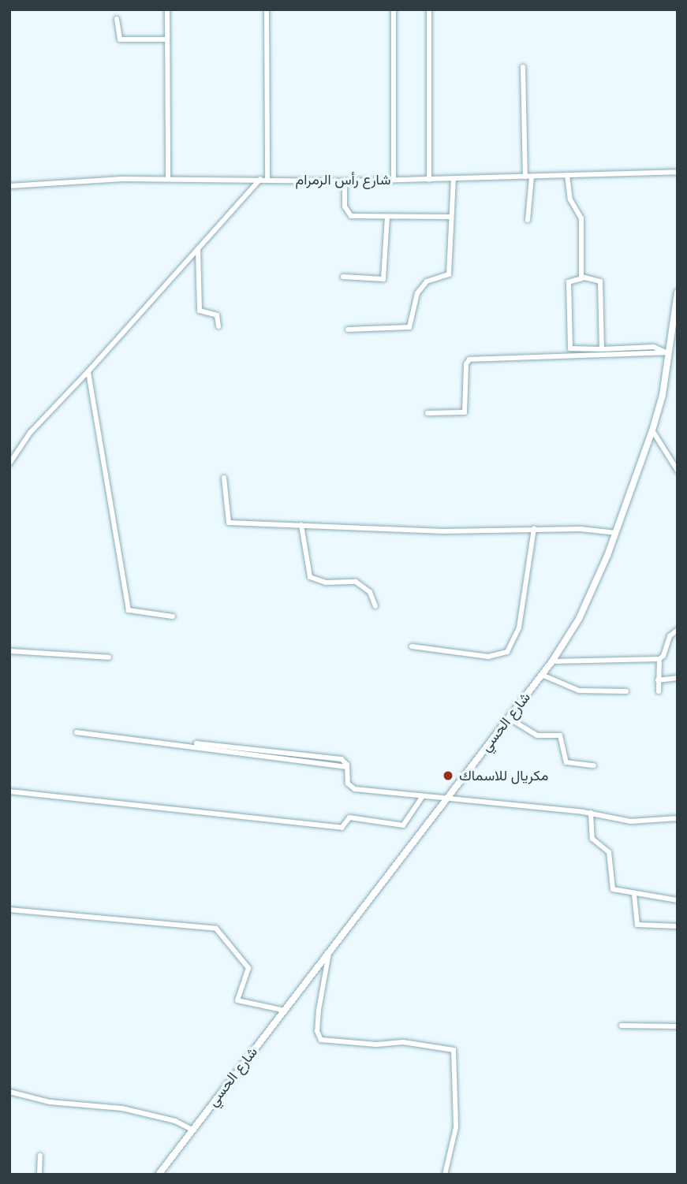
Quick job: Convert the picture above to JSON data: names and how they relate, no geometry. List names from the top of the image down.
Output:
{
  "streets": {
    "street": ["شارع رأس الرمرام", "شارع الحسي"]
  },
  "places": ["مكريال للاسماك"]
}
